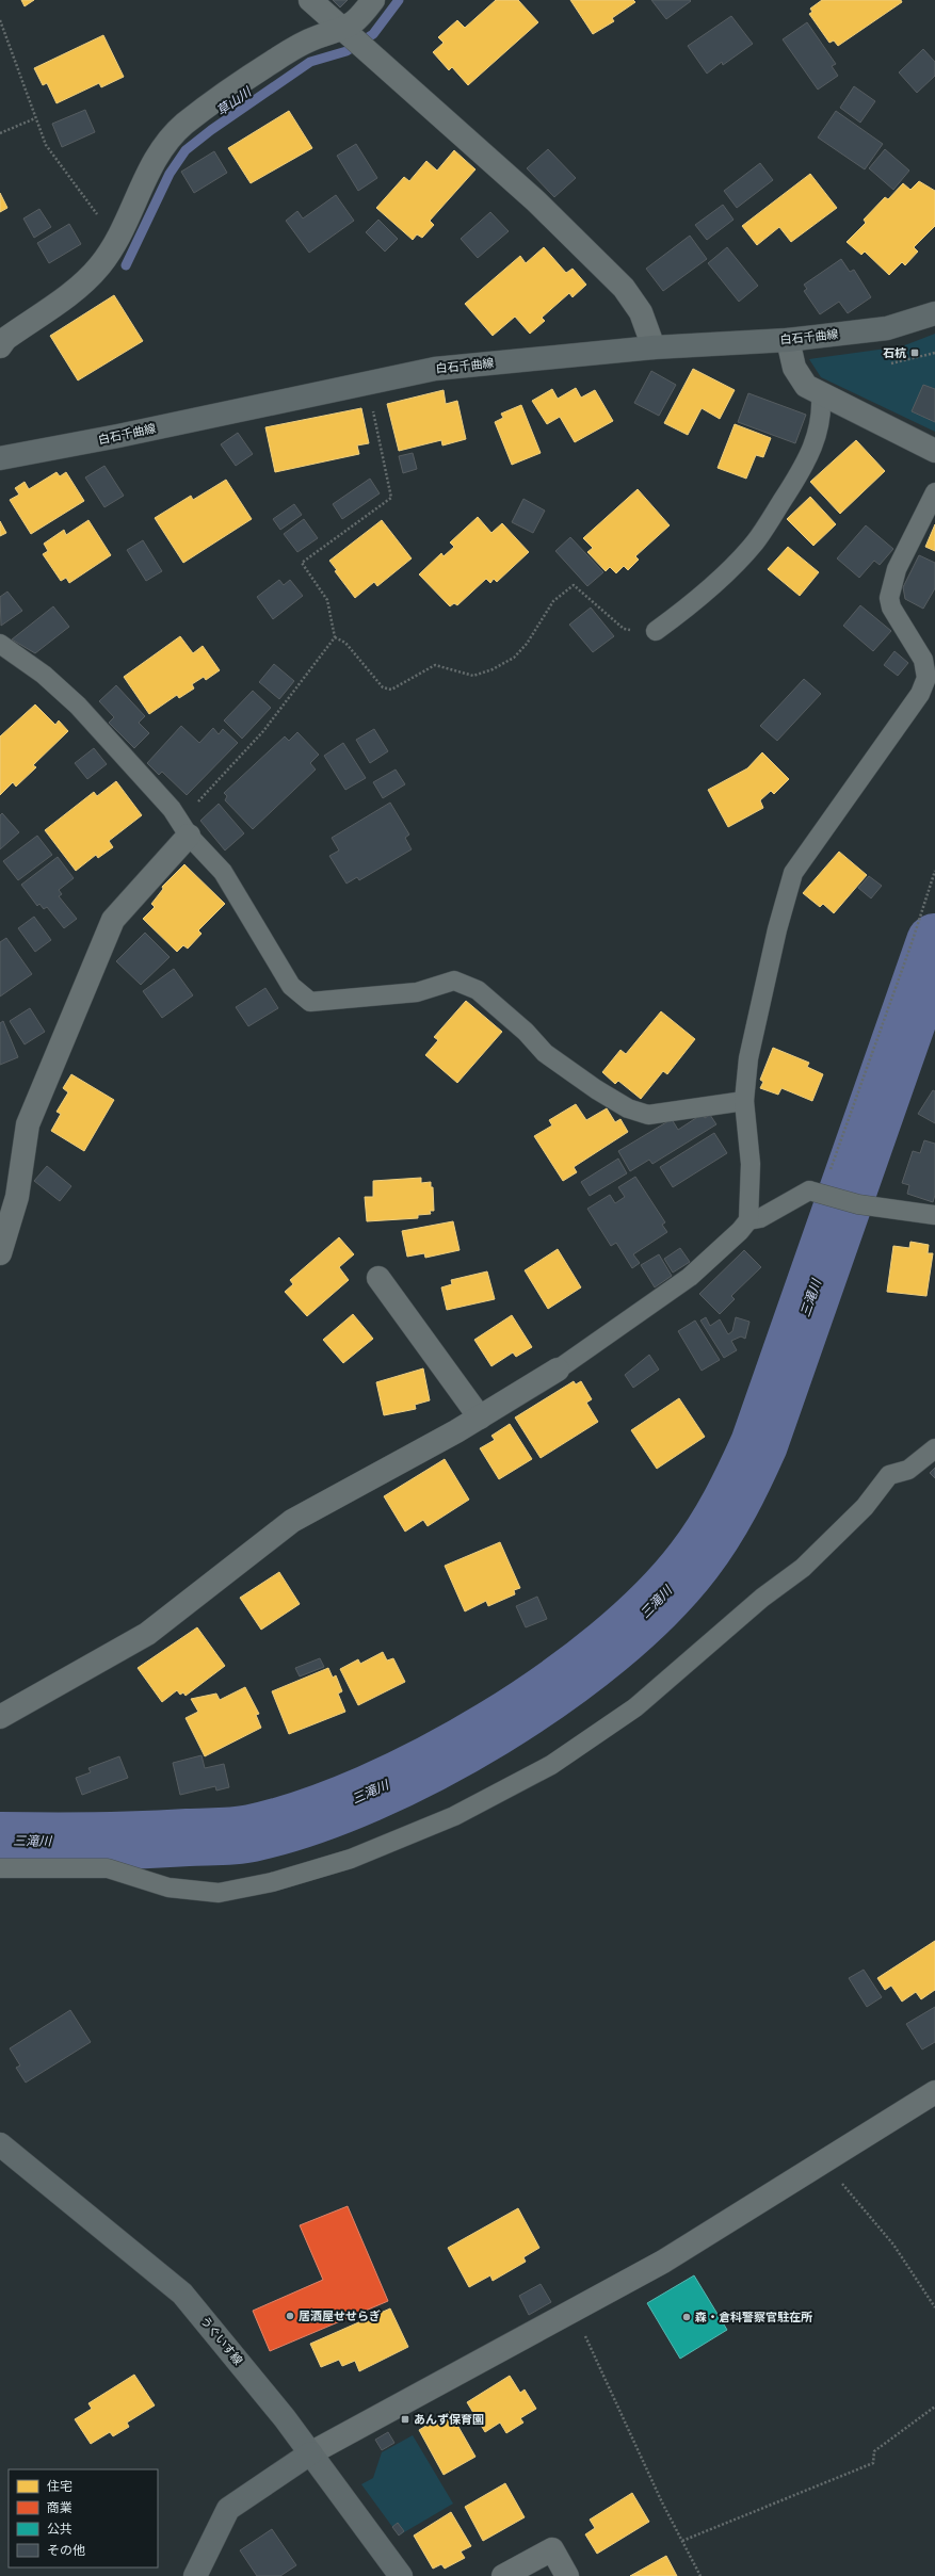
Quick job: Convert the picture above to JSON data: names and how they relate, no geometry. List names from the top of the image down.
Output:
{
  "streets": {
    "main road": ["白石千曲線", "うぐいす線"]
  },
  "water": ["草山川", "三滝川"],
  "places": {
    "transit": ["石杭", "あんず保育園"],
    "other": ["居酒屋せせらぎ", "森・倉科警察官駐在所"]
  },
  "legend": [
    "住宅",
    "商業",
    "公共",
    "その他"
  ]
}
